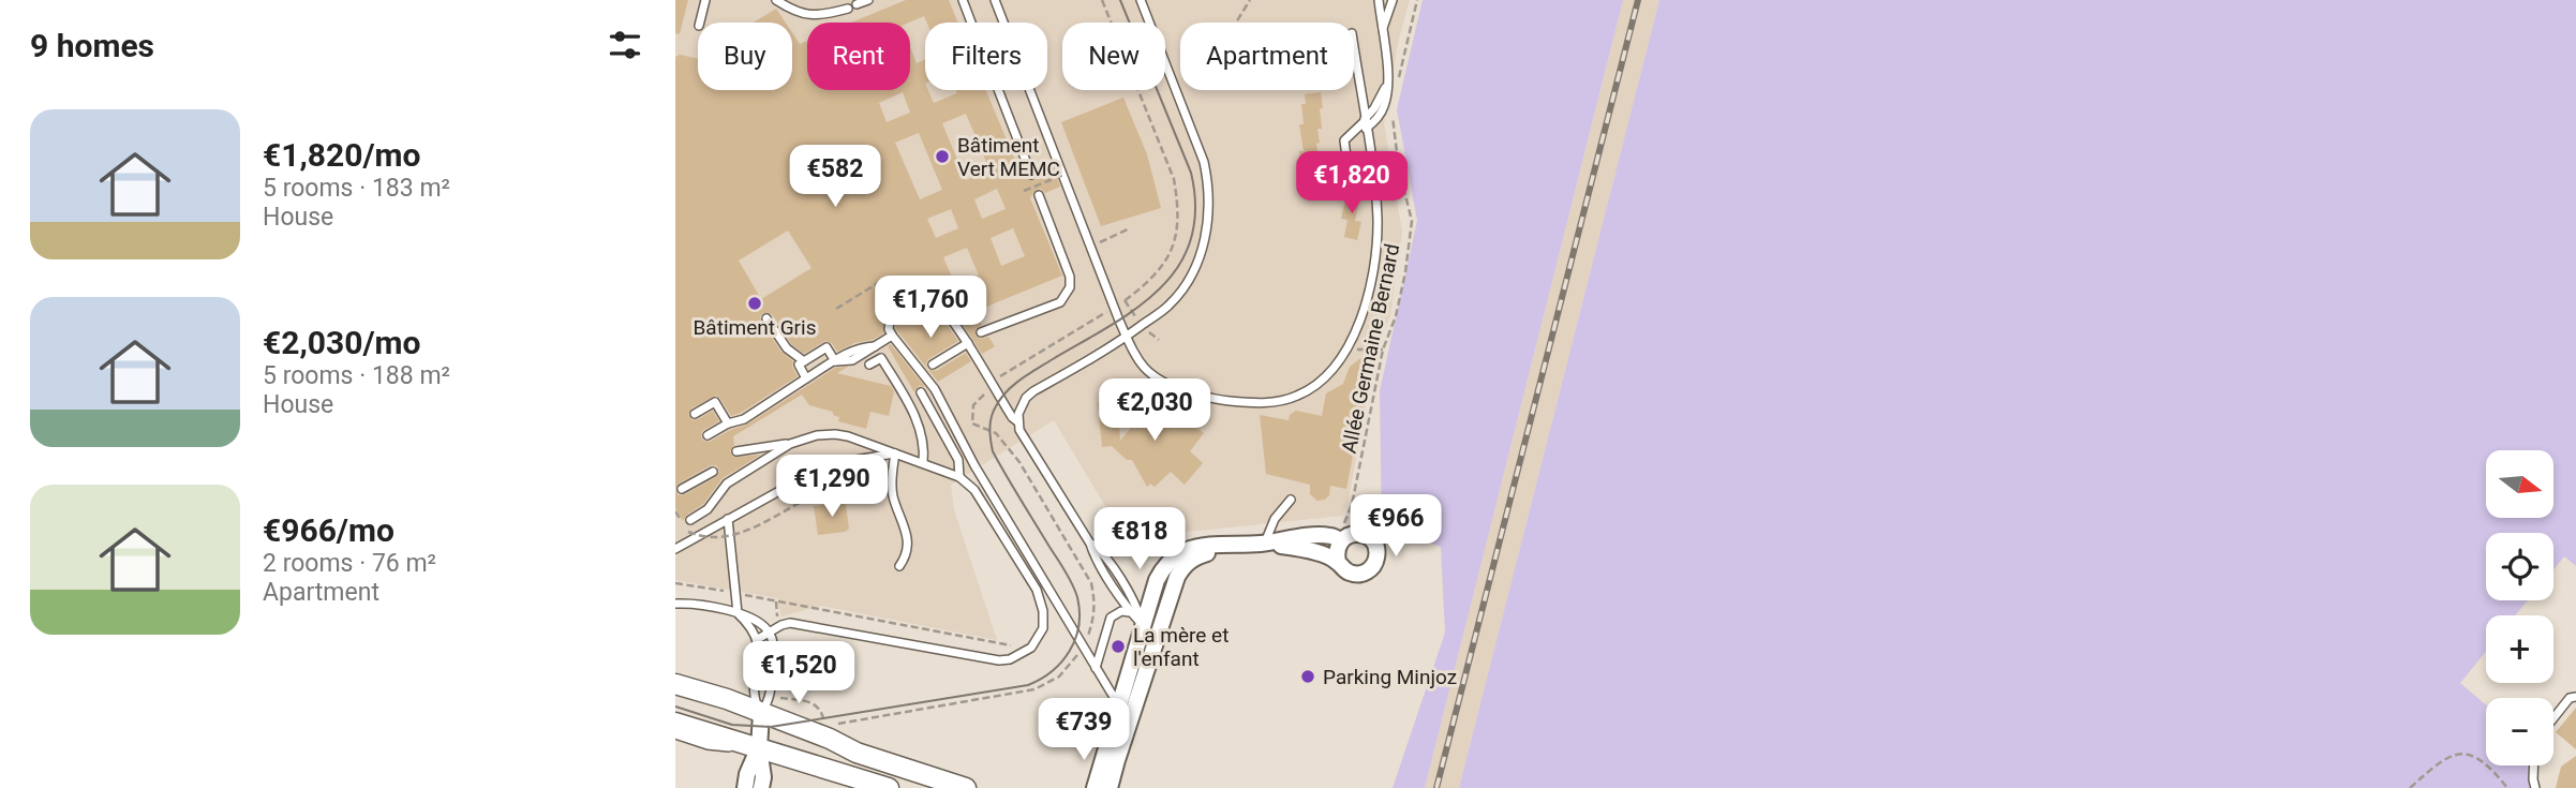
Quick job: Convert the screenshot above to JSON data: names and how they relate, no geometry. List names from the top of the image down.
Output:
{
  "streets": {
    "path": ["Allée Germaine Bernard"]
  },
  "places": [
    "Bâtiment Vert MEMC",
    "Bâtiment Gris",
    "La mère et l'enfant",
    "Parking Minjoz"
  ],
  "north": "right",
  "page": {
    "heading": "9 homes",
    "chip": [
      "Buy",
      "Rent",
      "Filters",
      "New",
      "Apartment"
    ],
    "list": [
      {
        "name": "€1,820/mo",
        "note": "5 rooms · 183 m² · House"
      },
      {
        "name": "€2,030/mo",
        "note": "5 rooms · 188 m² · House"
      },
      {
        "name": "€966/mo",
        "note": "2 rooms · 76 m² · Apartment"
      }
    ],
    "price": [
      "€582",
      "€1,820",
      "€1,760",
      "€2,030",
      "€1,290",
      "€966",
      "€818",
      "€1,520",
      "€739"
    ],
    "map_buttons": ["+", "−"]
  }
}
